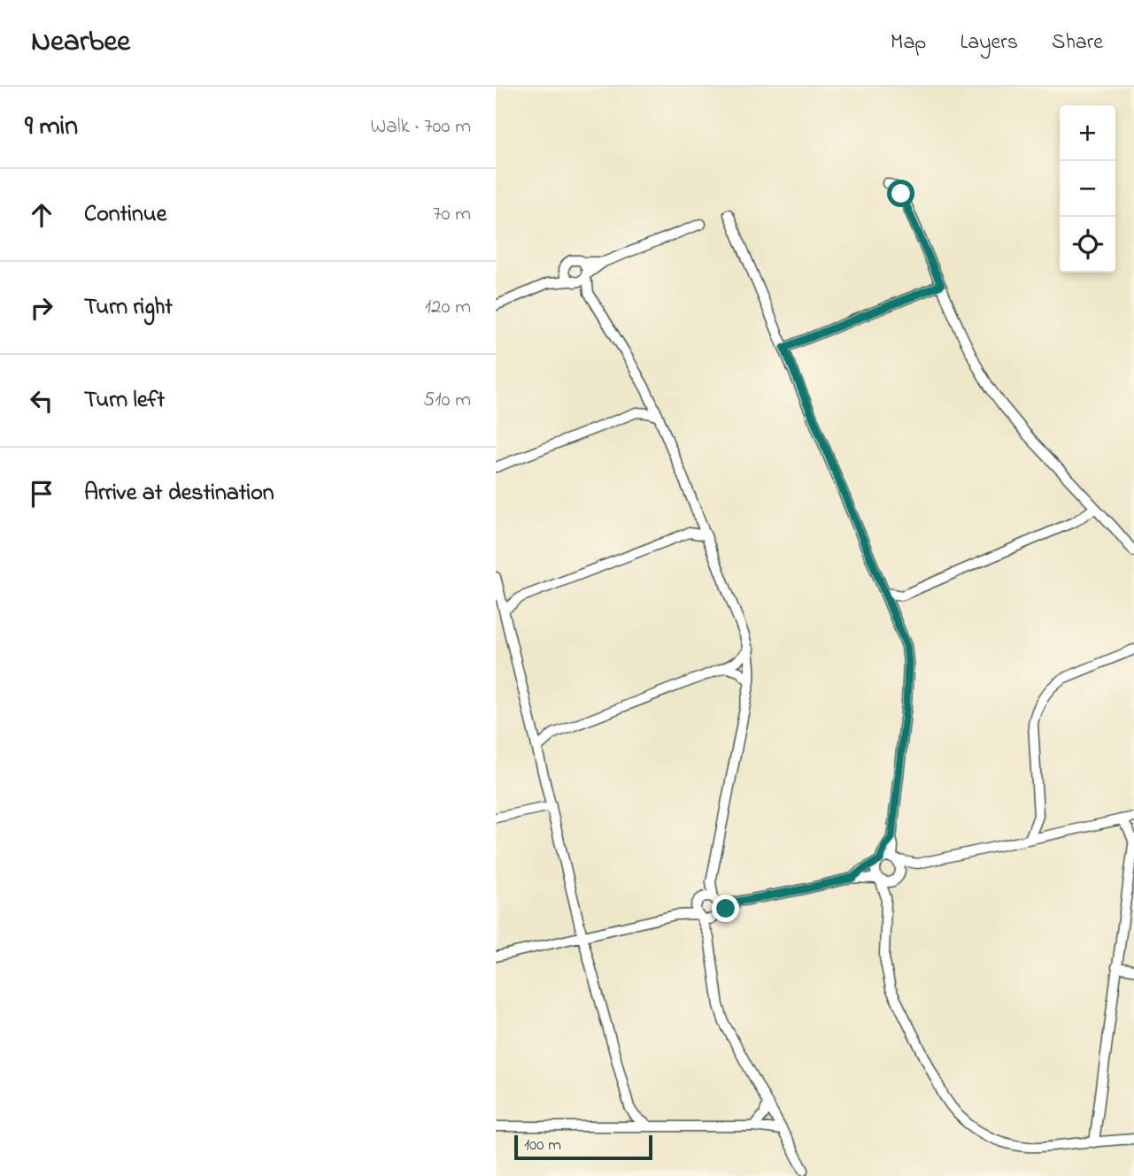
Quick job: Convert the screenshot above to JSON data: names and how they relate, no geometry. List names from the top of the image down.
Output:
{
  "scale_bar": "100 m",
  "page": {
    "header": "Nearbee",
    "nav": ["Map", "Layers", "Share"],
    "heading": ["9 min", "Walk · 700 m"],
    "map_buttons": ["+", "−"],
    "list": [
      ["Continue", "70 m"],
      ["Turn right", "120 m"],
      ["Turn left", "510 m"],
      "Arrive at destination"
    ],
    "scale": "100 m"
  }
}
